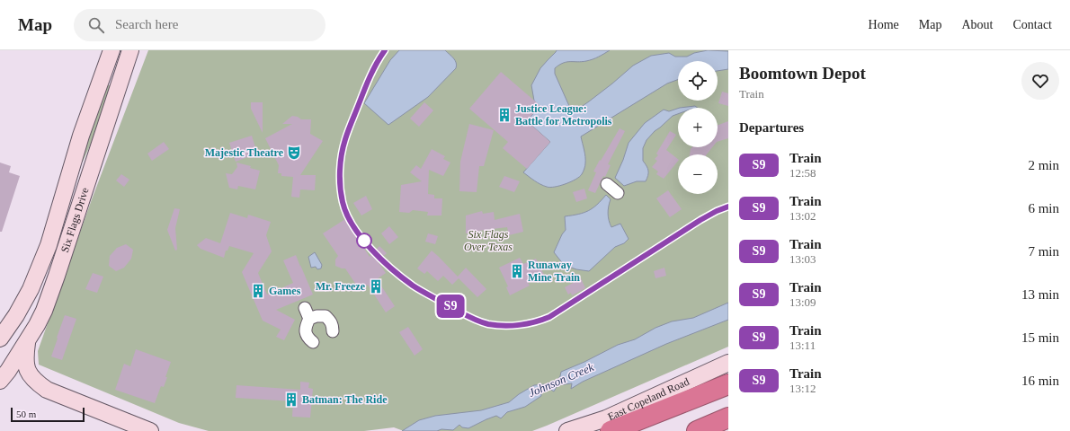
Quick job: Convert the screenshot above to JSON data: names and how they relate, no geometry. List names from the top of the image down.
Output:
{
  "streets": {
    "street": ["Six Flags Drive", "East Copeland Road"]
  },
  "water": ["Johnson Creek"],
  "parks": ["Six Flags Over Texas"],
  "places": {
    "building": [
      "Justice League: Battle for Metropolis",
      "Runaway Mine Train",
      "Mr. Freeze",
      "Games",
      "Batman: The Ride"
    ],
    "theatre": ["Majestic Theatre"]
  },
  "scale_bar": "50 m",
  "page": {
    "header": "Map",
    "search": "Search here",
    "nav": [
      "Home",
      "Map",
      "About",
      "Contact"
    ],
    "on_map": "S9",
    "heading": [
      ["Boomtown Depot", "Train"],
      "Departures"
    ],
    "map_buttons": ["+", "−"],
    "list": [
      {
        "mark": "S9",
        "name": "Train",
        "note": "12:58",
        "value": "2 min"
      },
      {
        "mark": "S9",
        "name": "Train",
        "note": "13:02",
        "value": "6 min"
      },
      {
        "mark": "S9",
        "name": "Train",
        "note": "13:03",
        "value": "7 min"
      },
      {
        "mark": "S9",
        "name": "Train",
        "note": "13:09",
        "value": "13 min"
      },
      {
        "mark": "S9",
        "name": "Train",
        "note": "13:11",
        "value": "15 min"
      },
      {
        "mark": "S9",
        "name": "Train",
        "note": "13:12",
        "value": "16 min"
      }
    ],
    "scale": "50 m"
  }
}
